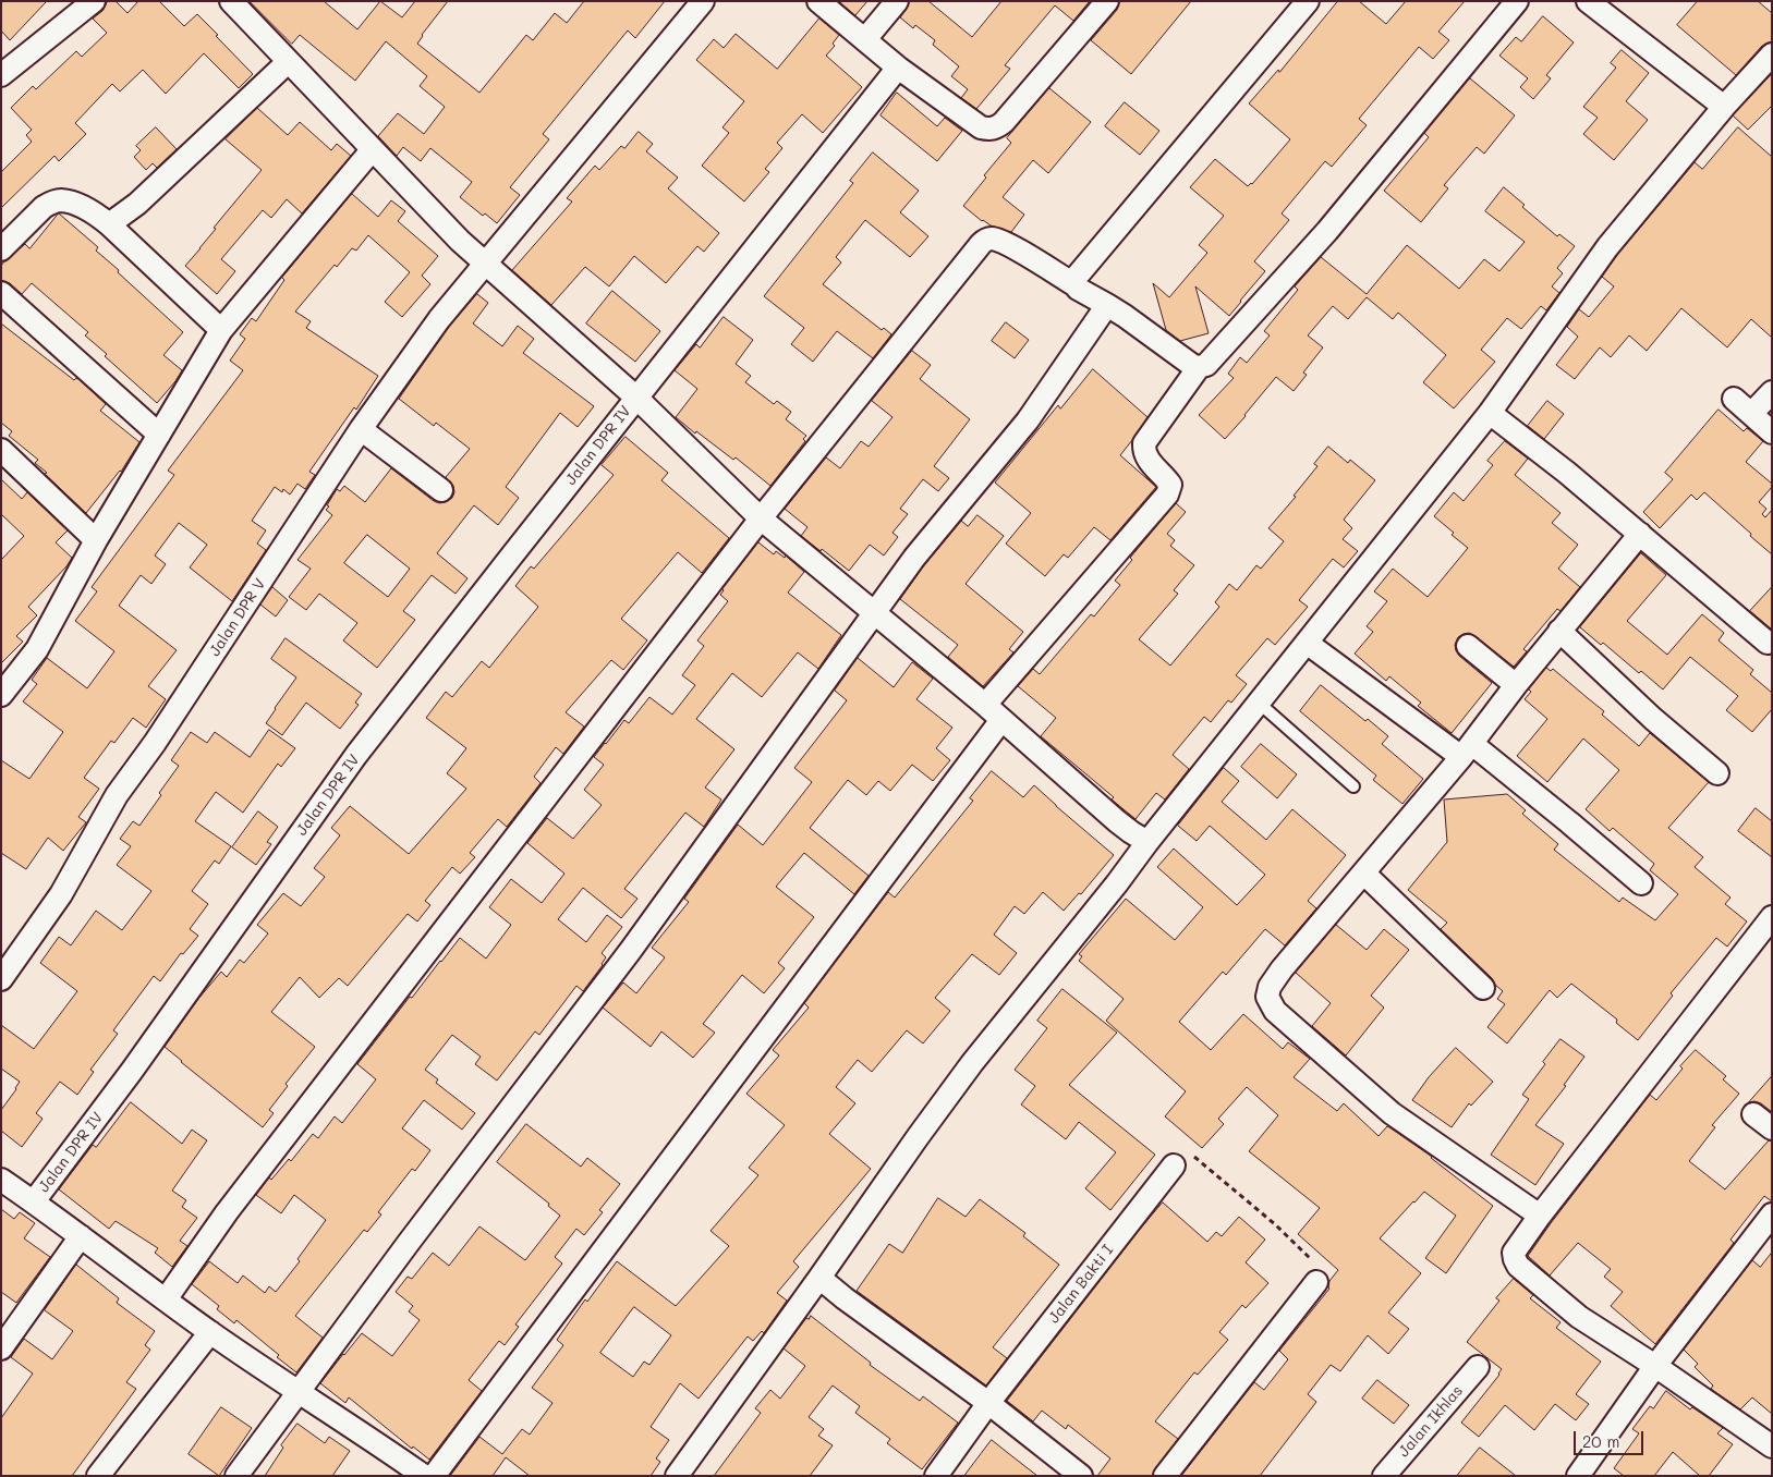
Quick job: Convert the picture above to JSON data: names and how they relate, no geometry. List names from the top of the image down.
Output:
{
  "streets": {
    "street": [
      "Jalan DPR IV",
      "Jalan DPR V",
      "Jalan Bakti I",
      "Jalan Ikhlas"
    ]
  },
  "scale_bar": "20 m"
}
